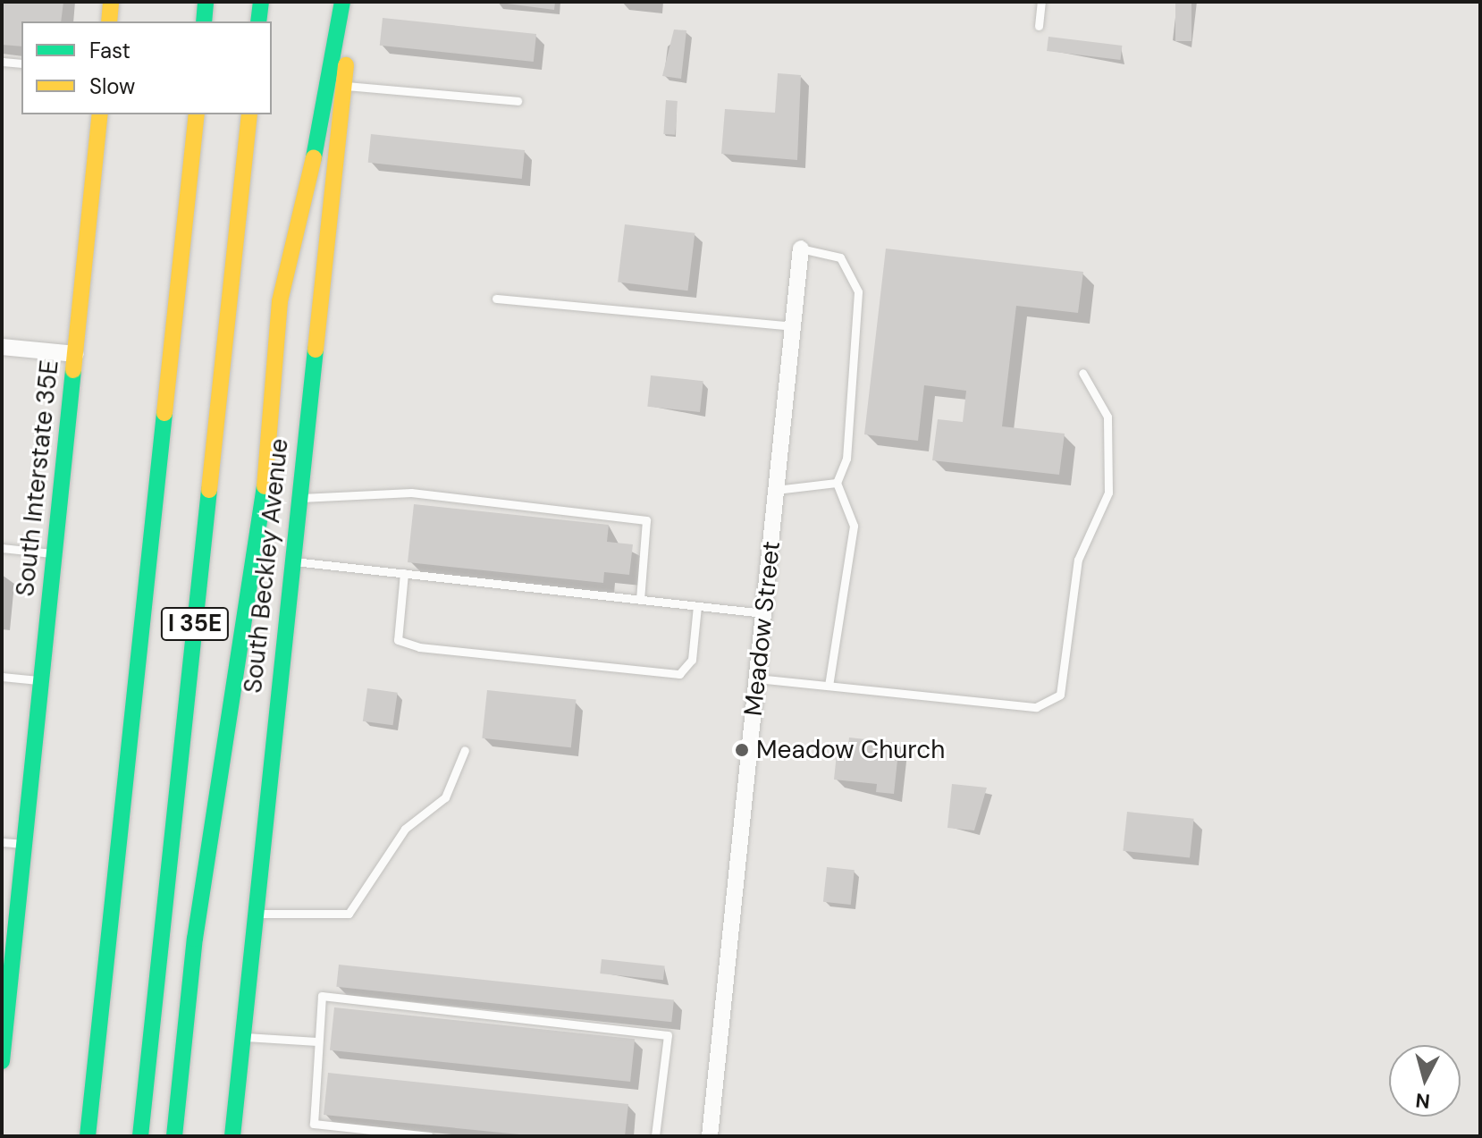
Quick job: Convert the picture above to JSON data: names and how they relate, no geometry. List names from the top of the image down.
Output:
{
  "streets": {
    "main road": ["South Interstate 35E", "South Beckley Avenue", "I 35E"],
    "street": ["Meadow Street"]
  },
  "places": ["Meadow Church"],
  "legend": ["Fast", "Slow"],
  "north": "bottom"
}
